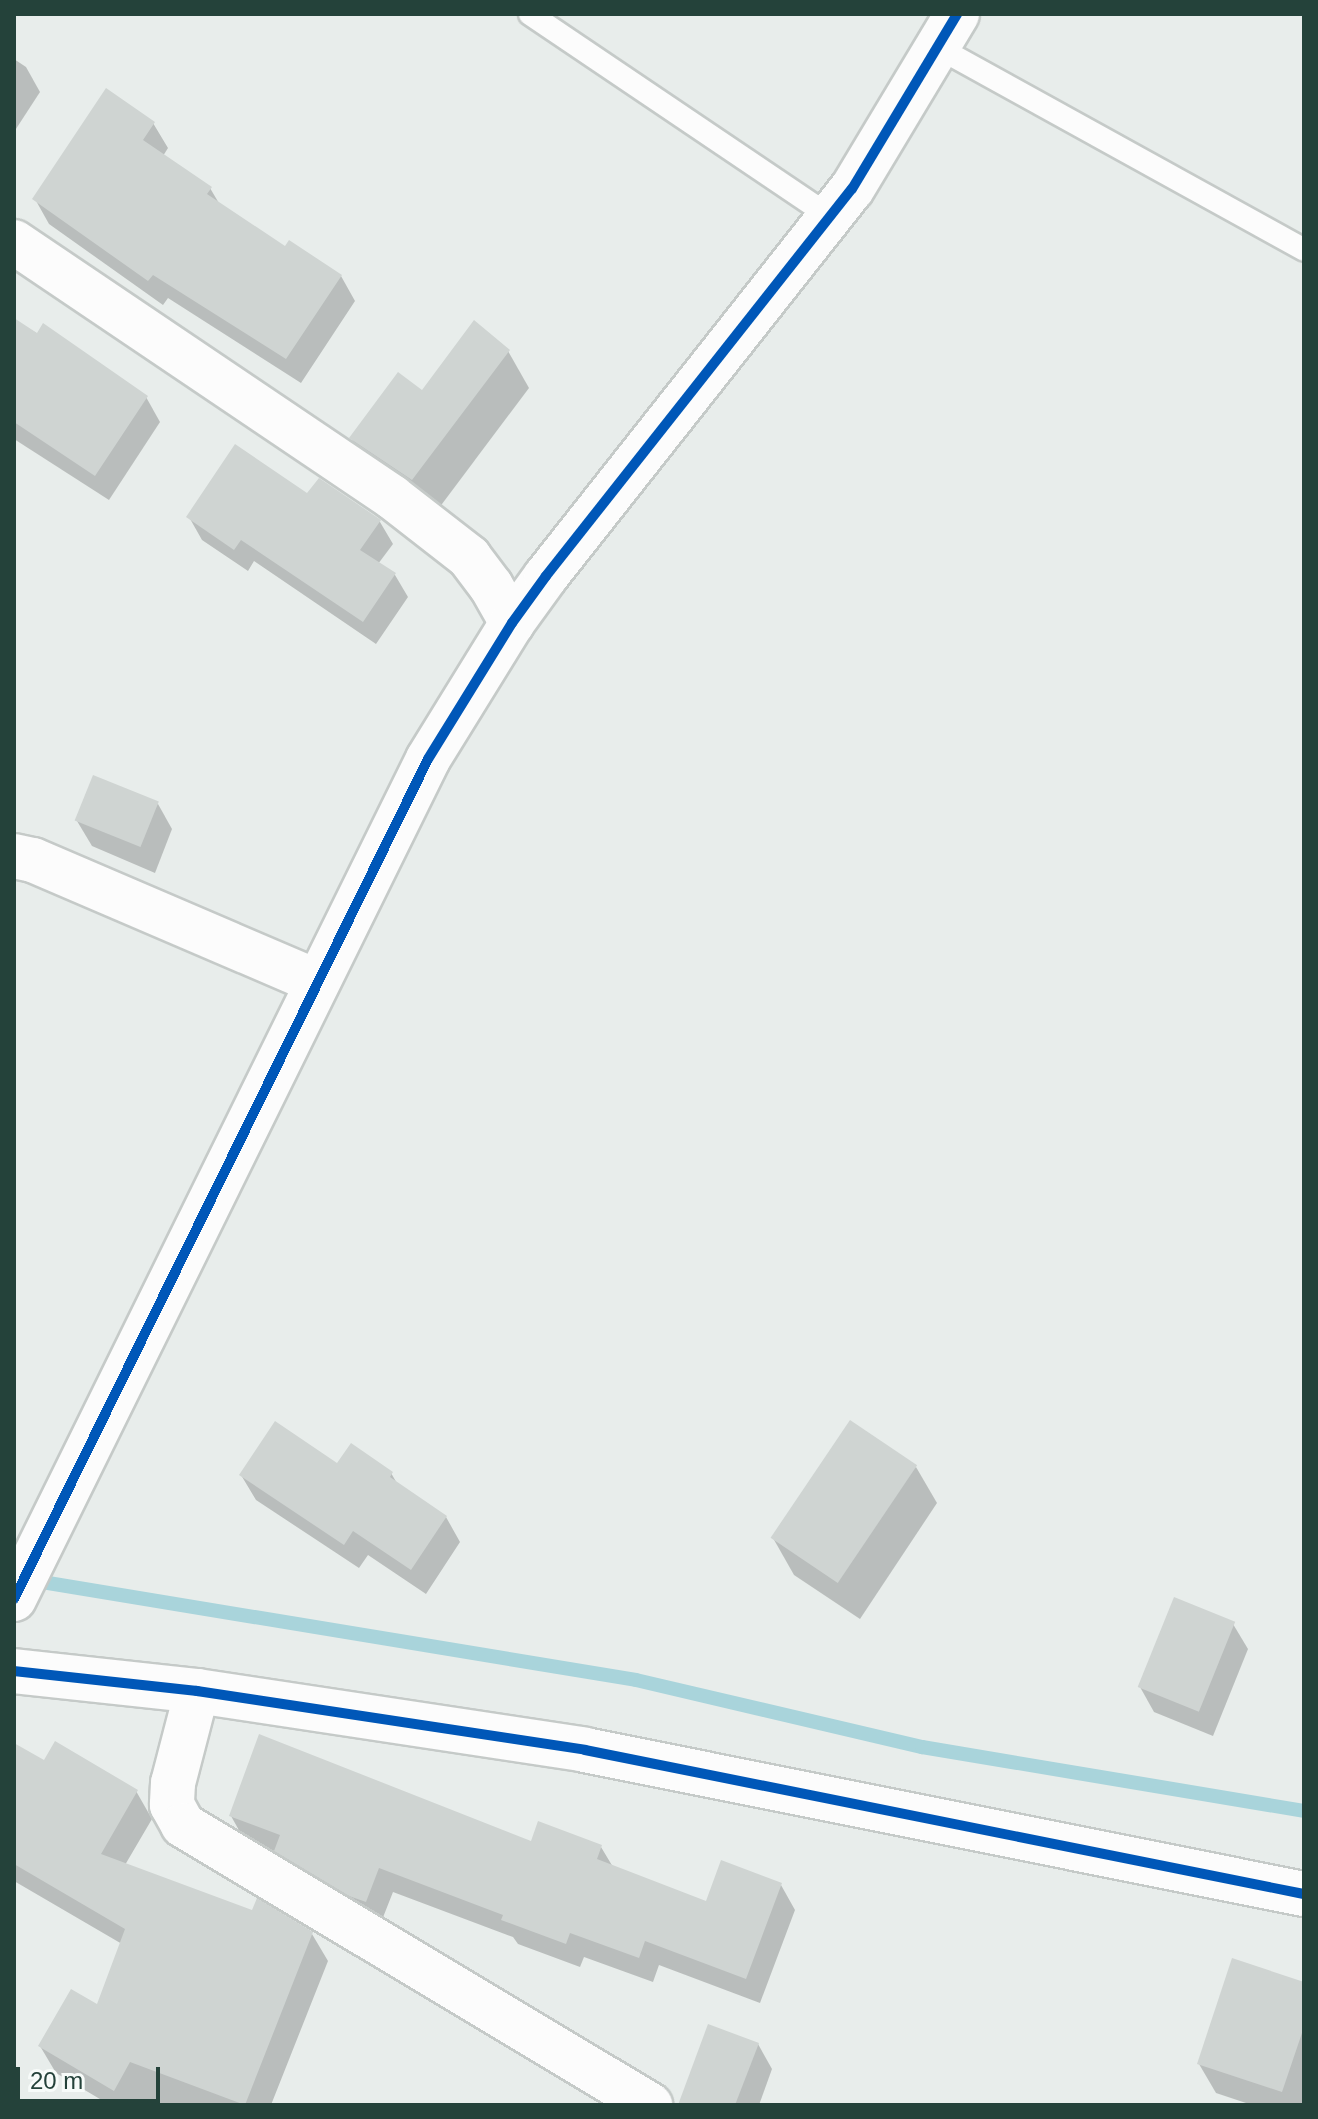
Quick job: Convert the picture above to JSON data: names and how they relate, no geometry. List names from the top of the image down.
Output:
{
  "scale_bar": "20 m"
}
